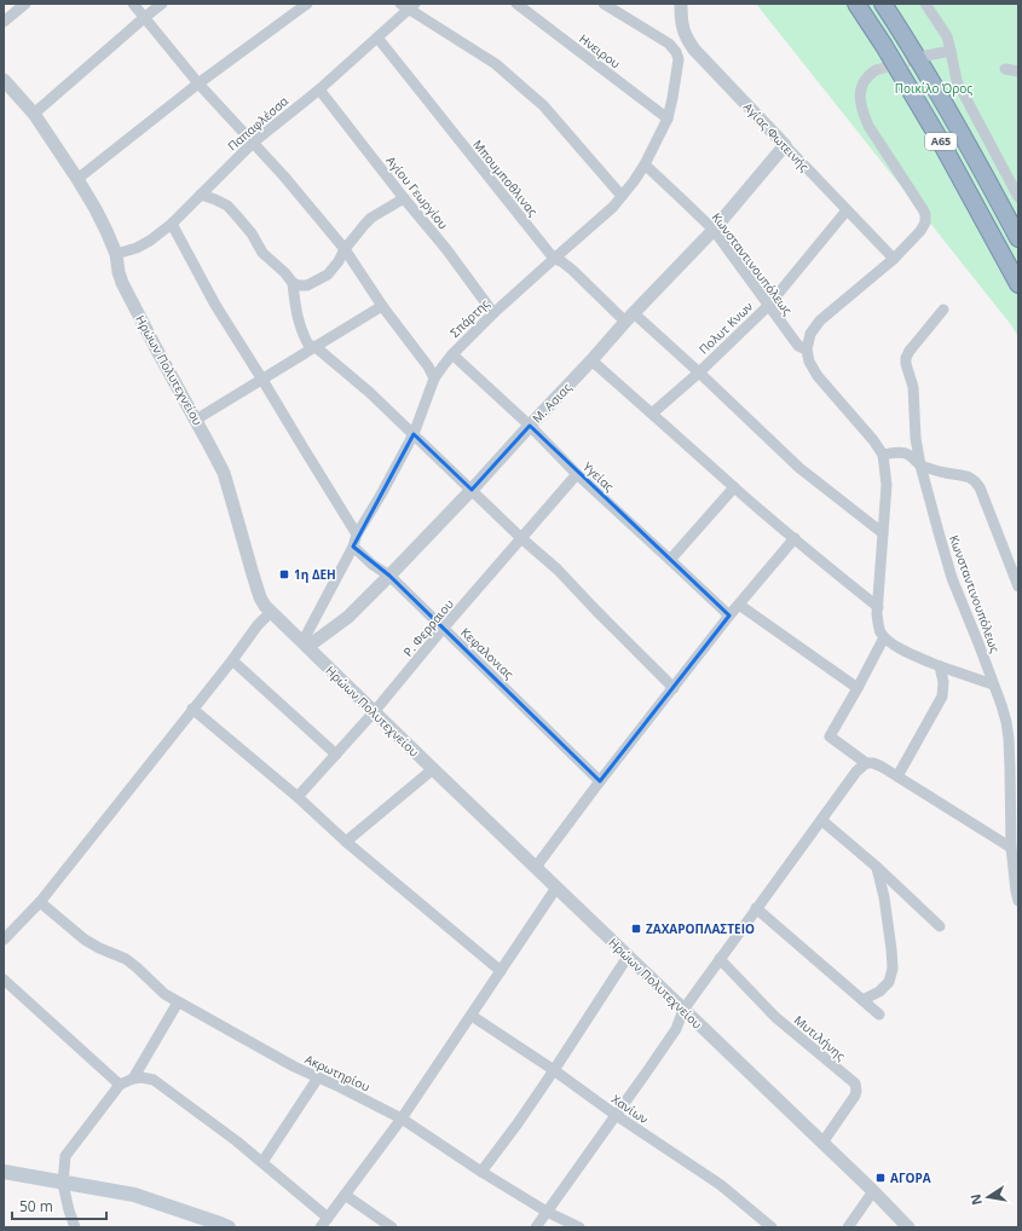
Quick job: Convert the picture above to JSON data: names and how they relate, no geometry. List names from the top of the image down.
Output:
{
  "streets": {
    "highway": ["Α65"],
    "street": [
      "Ηνειρου",
      "Παπαφλέσσα",
      "Αγίας Φωτεινής",
      "Μπουμποθλινας",
      "Αγίου Γεωργίου",
      "Κωνσταντινουπόλεως",
      "Σπάρτης",
      "Πολυτ Κνων",
      "Ηρώων Πολυτεχνείου",
      "Μ. Ασιας",
      "Υγείας",
      "Ρ. Φερραιου",
      "Κεφαλονιας",
      "Μυτιλήνης",
      "Ακρωτηρίου",
      "Χανίων"
    ]
  },
  "crossings": [
    ["Ηνειρου", "Σπάρτης"],
    ["Παπαφλέσσα", "Μπουμποθλινας"],
    ["Παπαφλέσσα", "Αγίου Γεωργίου"],
    ["Παπαφλέσσα", "Ηρώων Πολυτεχνείου"],
    ["Αγίας Φωτεινής", "Πολυτ Κνων"],
    ["Αγίας Φωτεινής", "Μ. Ασιας"],
    ["Μπουμποθλινας", "Σπάρτης"],
    ["Μπουμποθλινας", "Πολυτ Κνων"],
    ["Μπουμποθλινας", "Μ. Ασιας"],
    ["Αγίου Γεωργίου", "Σπάρτης"],
    ["Κωνσταντινουπόλεως", "Σπάρτης"],
    ["Κωνσταντινουπόλεως", "Πολυτ Κνων"],
    ["Κωνσταντινουπόλεως", "Μ. Ασιας"],
    ["Σπάρτης", "Ηρώων Πολυτεχνείου"],
    ["Σπάρτης", "Μ. Ασιας"],
    ["Σπάρτης", "Υγείας"],
    ["Σπάρτης", "Κεφαλονιας"],
    ["Ηρώων Πολυτεχνείου", "Μ. Ασιας"],
    ["Ηρώων Πολυτεχνείου", "Ρ. Φερραιου"],
    ["Ηρώων Πολυτεχνείου", "Μυτιλήνης"],
    ["Μ. Ασιας", "Υγείας"],
    ["Μ. Ασιας", "Κεφαλονιας"],
    ["Υγείας", "Ρ. Φερραιου"],
    ["Ρ. Φερραιου", "Κεφαλονιας"]
  ],
  "parks": ["Ποικίλο Όρος"],
  "places": {
    "transit": ["1η ΔΕΗ", "ΖΑΧΑΡΟΠΛΑΣΤΕΙΟ", "ΑΓΟΡΑ"]
  },
  "scale_bar": "50 m",
  "north": "left"
}
